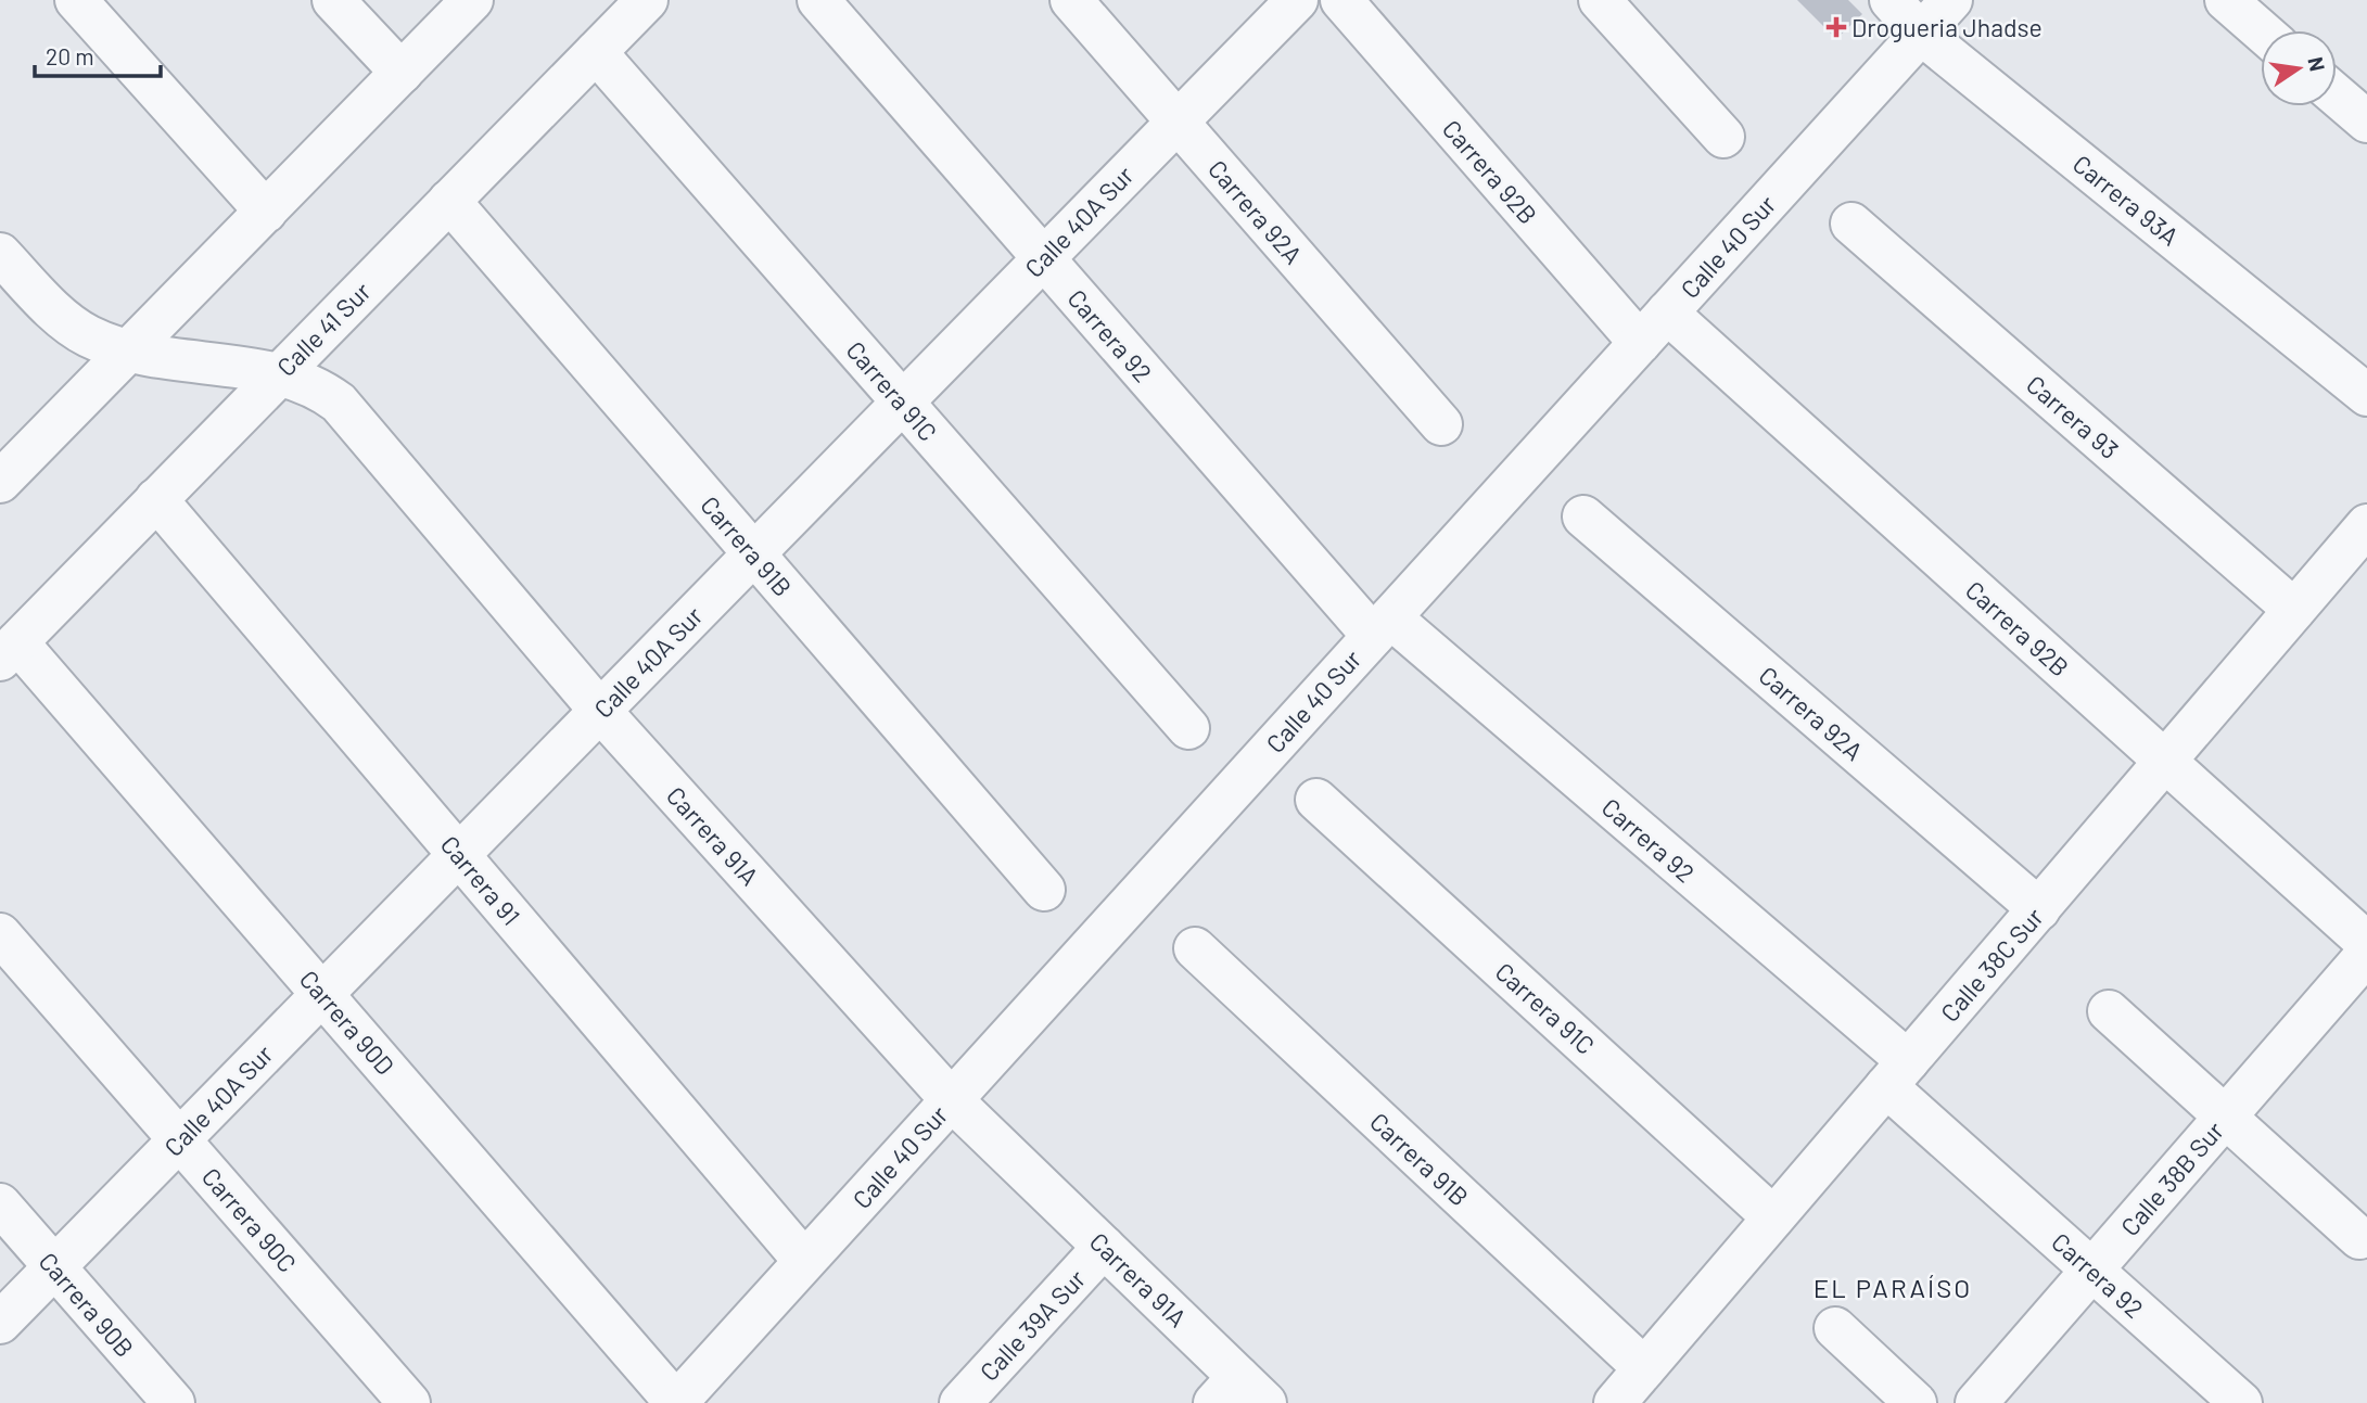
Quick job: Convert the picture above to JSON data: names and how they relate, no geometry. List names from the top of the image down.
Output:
{
  "streets": {
    "street": [
      "Carrera 92B",
      "Carrera 93A",
      "Carrera 92A",
      "Calle 40A Sur",
      "Calle 40 Sur",
      "Calle 41 Sur",
      "Carrera 92",
      "Carrera 91C",
      "Carrera 93",
      "Carrera 91B",
      "Carrera 91A",
      "Carrera 91",
      "Calle 38C Sur",
      "Carrera 90D",
      "Calle 38B Sur",
      "Carrera 90C",
      "Carrera 90B",
      "Calle 39A Sur"
    ]
  },
  "crossings": [
    ["Carrera 92B", "Calle 40 Sur"],
    ["Carrera 92B", "Calle 38C Sur"],
    ["Carrera 93A", "Calle 40 Sur"],
    ["Carrera 92A", "Calle 40A Sur"],
    ["Carrera 92A", "Calle 38C Sur"],
    ["Calle 40A Sur", "Carrera 92"],
    ["Calle 40A Sur", "Carrera 91C"],
    ["Calle 40A Sur", "Carrera 91B"],
    ["Calle 40A Sur", "Carrera 91A"],
    ["Calle 40A Sur", "Carrera 91"],
    ["Calle 40A Sur", "Carrera 90D"],
    ["Calle 40A Sur", "Carrera 90C"],
    ["Calle 40A Sur", "Carrera 90B"],
    ["Calle 40 Sur", "Carrera 92"],
    ["Calle 40 Sur", "Carrera 91A"],
    ["Calle 40 Sur", "Carrera 91"],
    ["Calle 40 Sur", "Carrera 90D"],
    ["Calle 41 Sur", "Carrera 91C"],
    ["Calle 41 Sur", "Carrera 91B"],
    ["Calle 41 Sur", "Carrera 91A"],
    ["Calle 41 Sur", "Carrera 91"],
    ["Calle 41 Sur", "Carrera 90D"],
    ["Carrera 92", "Calle 38C Sur"],
    ["Carrera 92", "Calle 38B Sur"],
    ["Carrera 91C", "Calle 38C Sur"],
    ["Carrera 93", "Calle 38C Sur"],
    ["Carrera 91B", "Calle 38C Sur"],
    ["Carrera 91A", "Calle 39A Sur"]
  ],
  "districts": ["EL PARAÍSO"],
  "places": {
    "health": ["Drogueria Jhadse"]
  },
  "scale_bar": "20 m",
  "north": "right"
}
